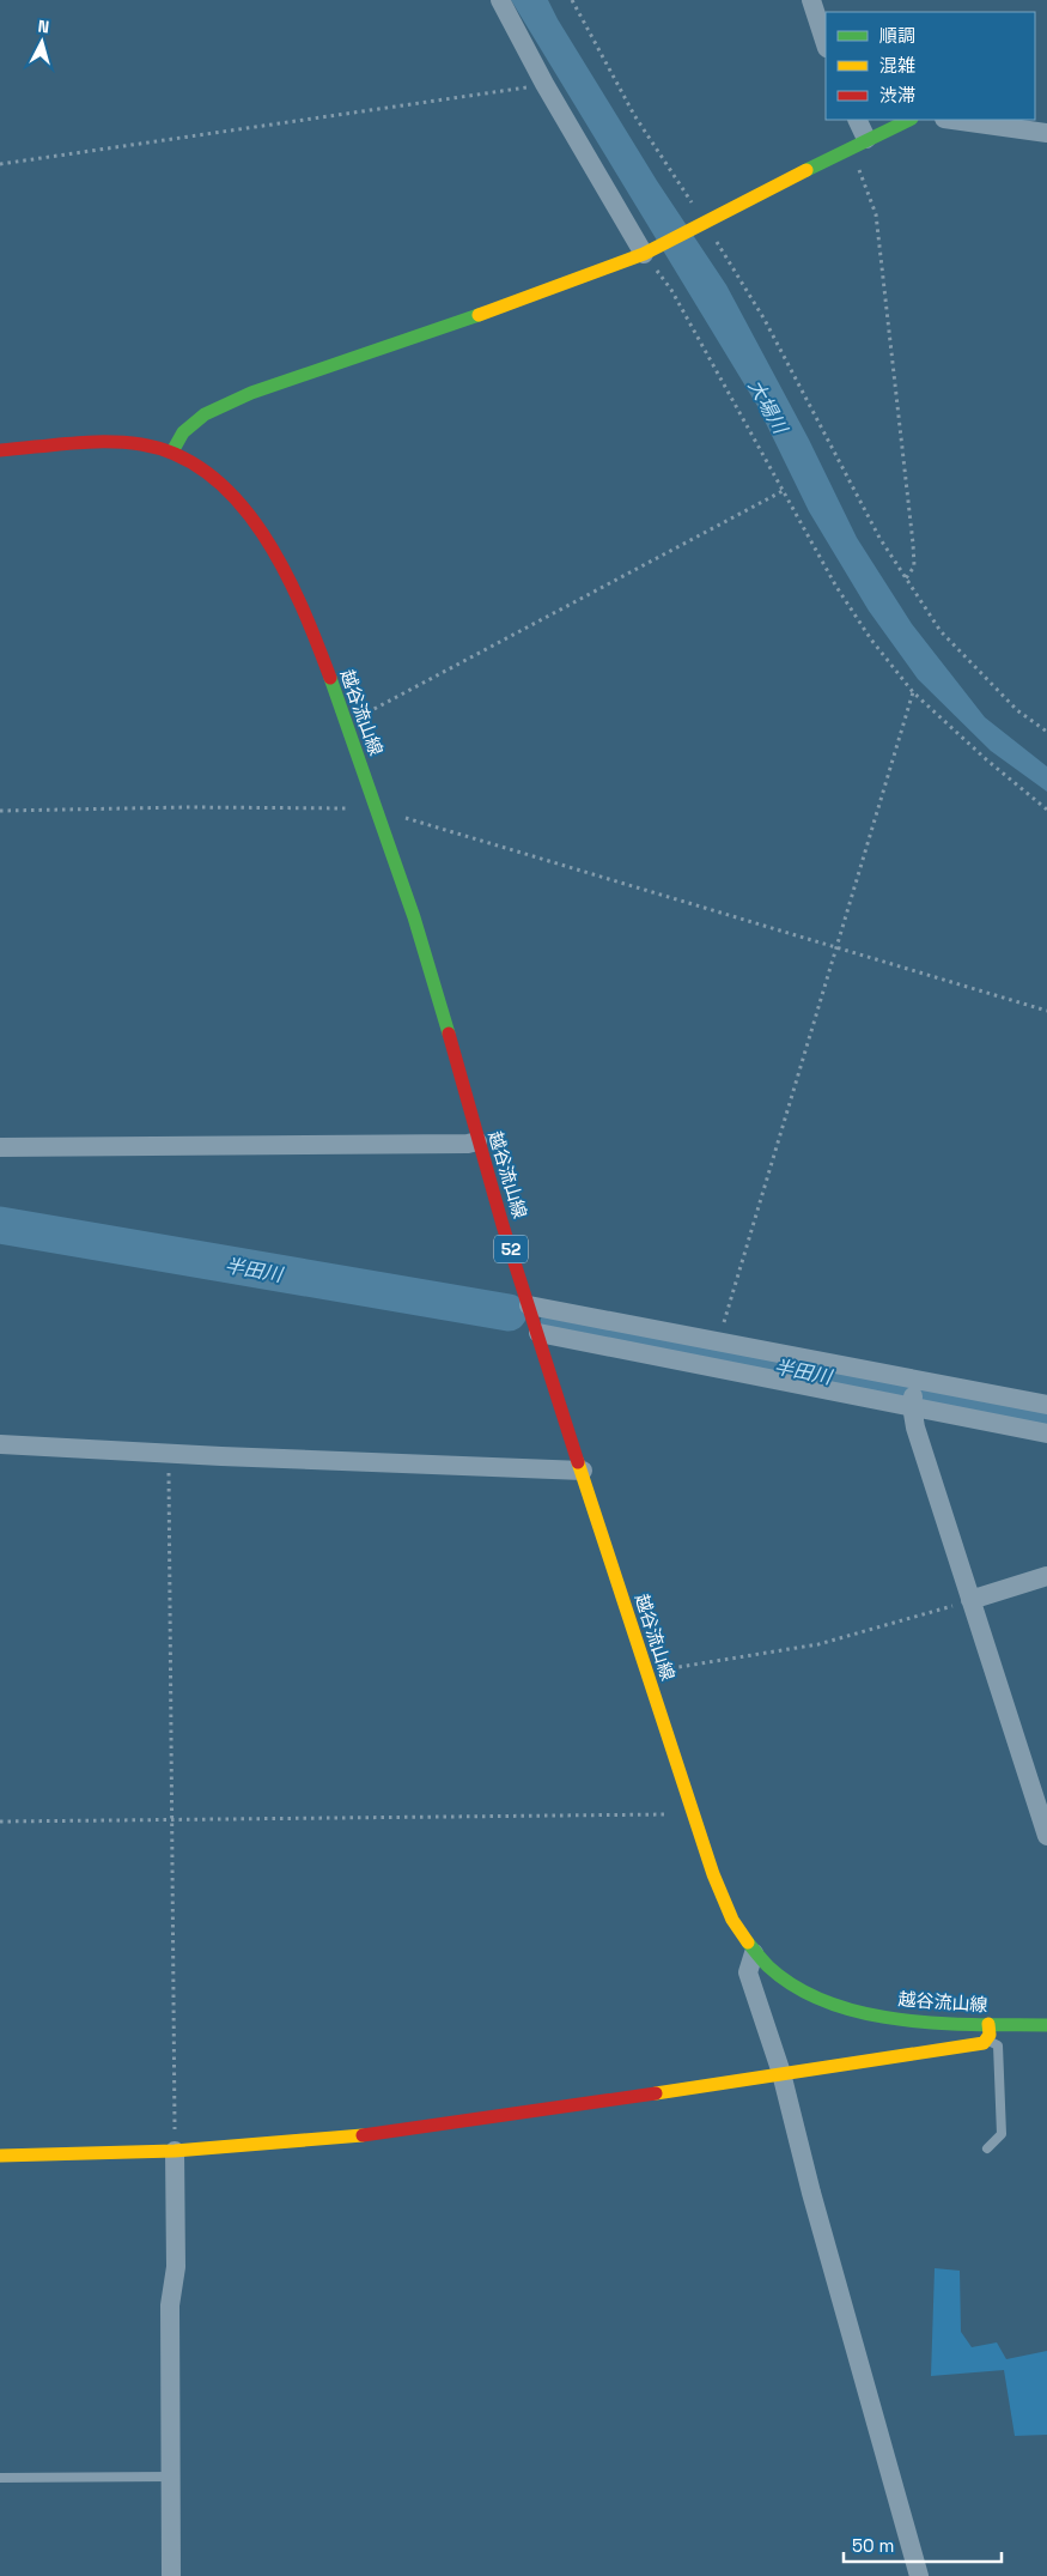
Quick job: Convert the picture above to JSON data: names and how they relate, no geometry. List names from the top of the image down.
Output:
{
  "streets": {
    "main road": ["越谷流山線", "52"]
  },
  "water": ["大場川", "半田川"],
  "legend": ["順調", "混雑", "渋滞"],
  "scale_bar": "50 m",
  "north": "top"
}
